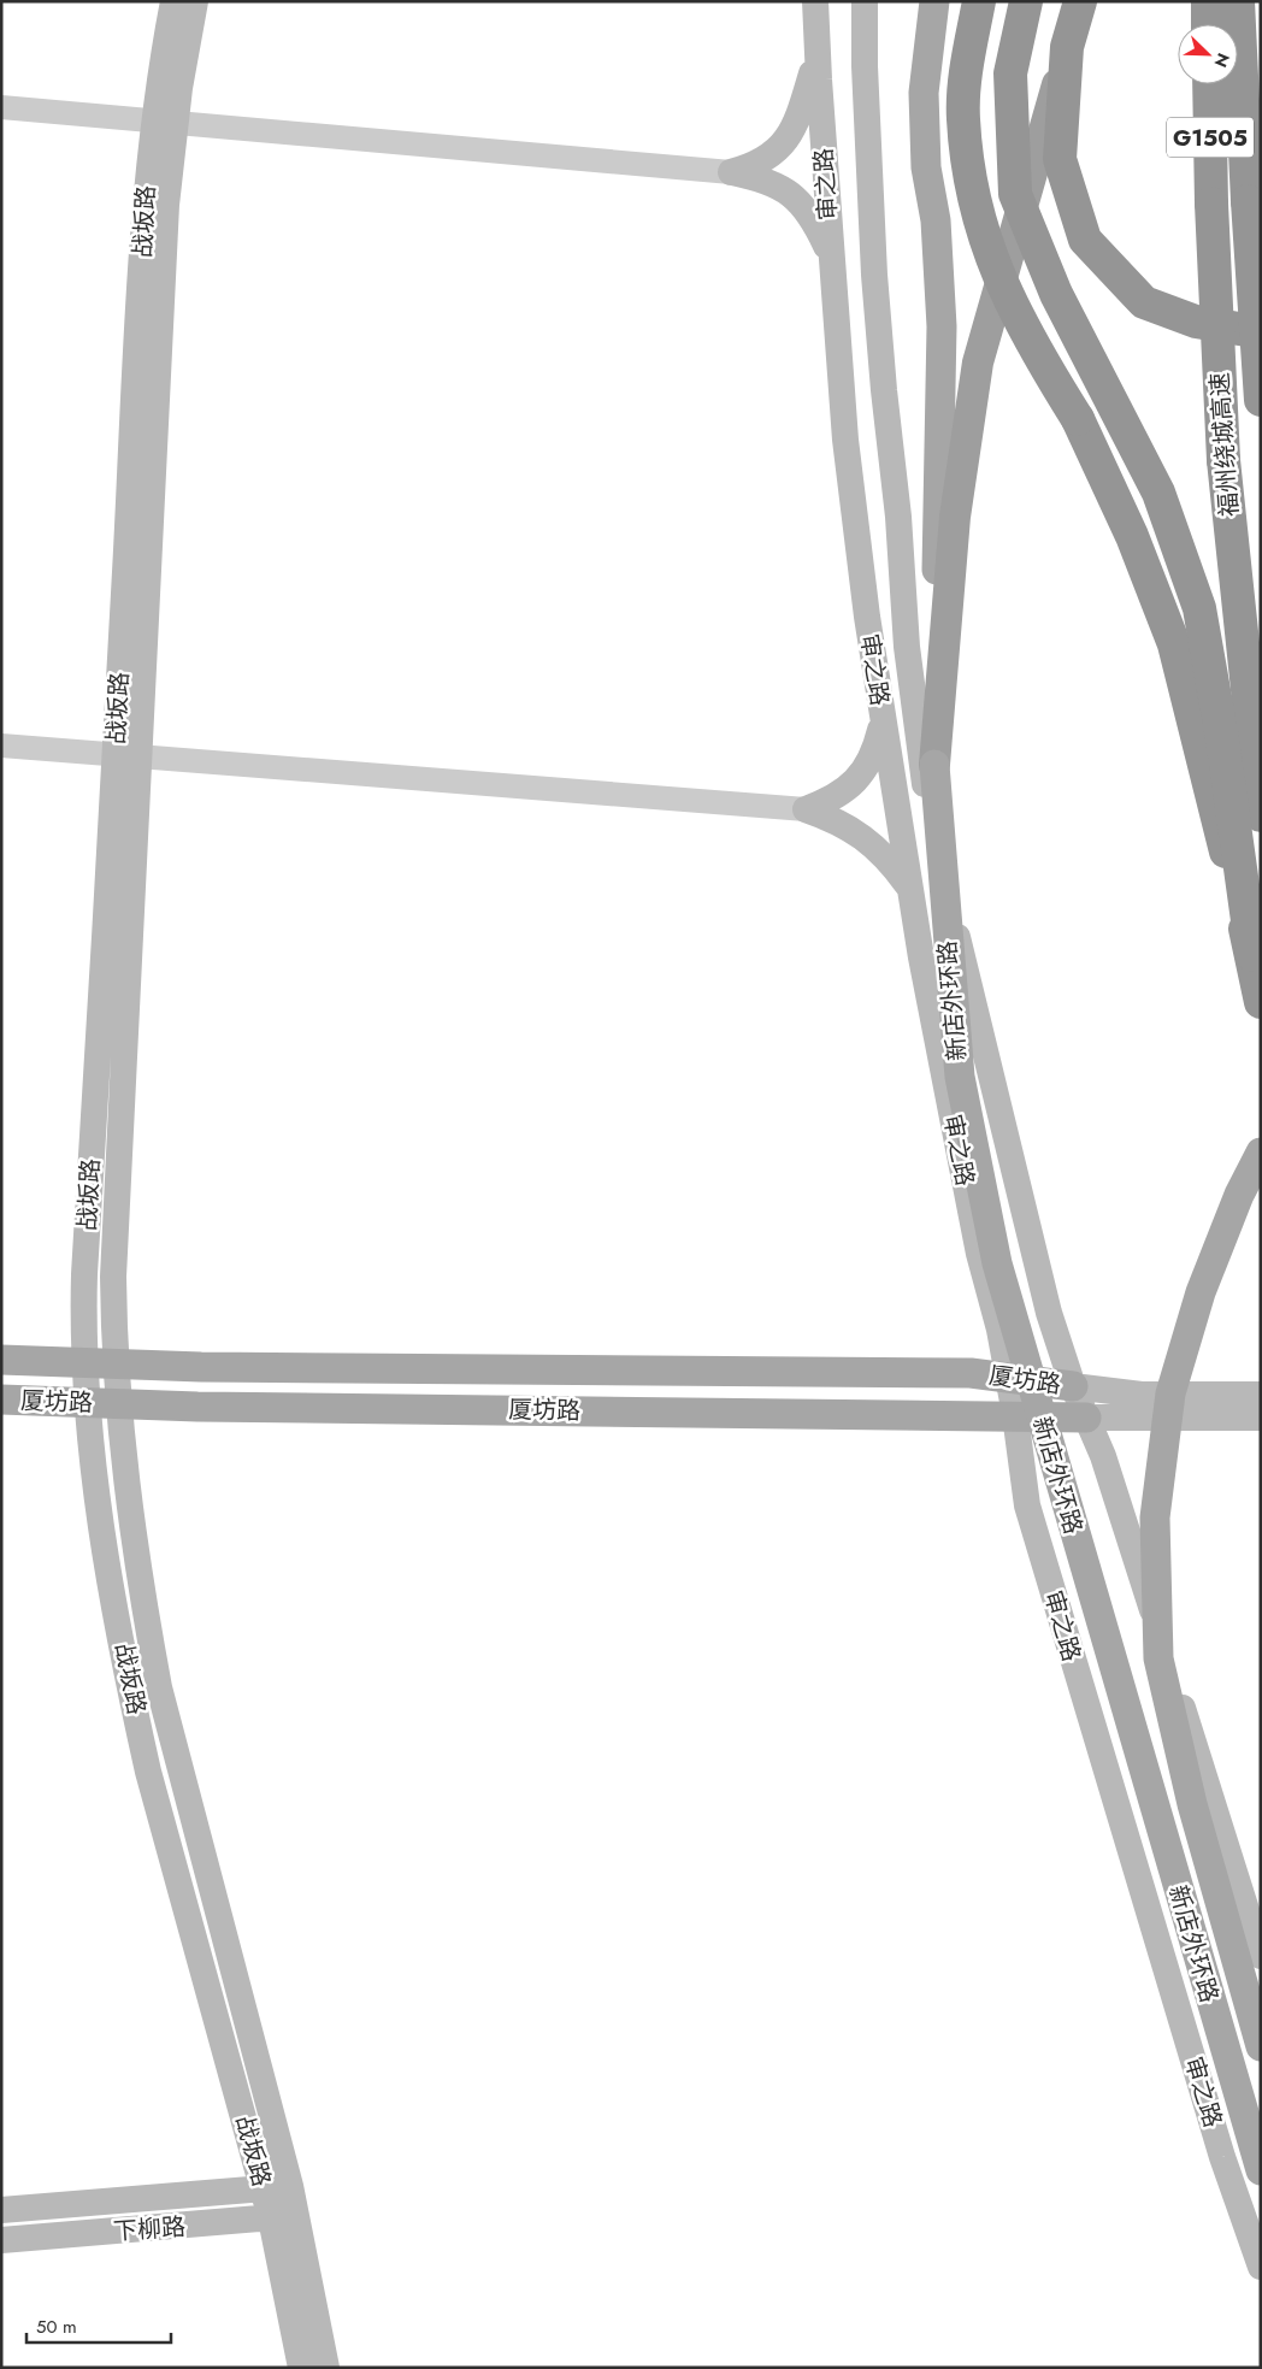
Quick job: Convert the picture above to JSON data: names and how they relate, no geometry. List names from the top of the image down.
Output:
{
  "streets": {
    "highway": ["G1505", "福州绕城高速"],
    "main road": [
      "审之路",
      "战坂路",
      "新店外环路",
      "厦坊路",
      "下柳路"
    ]
  },
  "crossings": [
    ["审之路", "厦坊路"],
    ["战坂路", "厦坊路"],
    ["战坂路", "下柳路"]
  ],
  "scale_bar": "50 m",
  "north": "bottom right"
}
